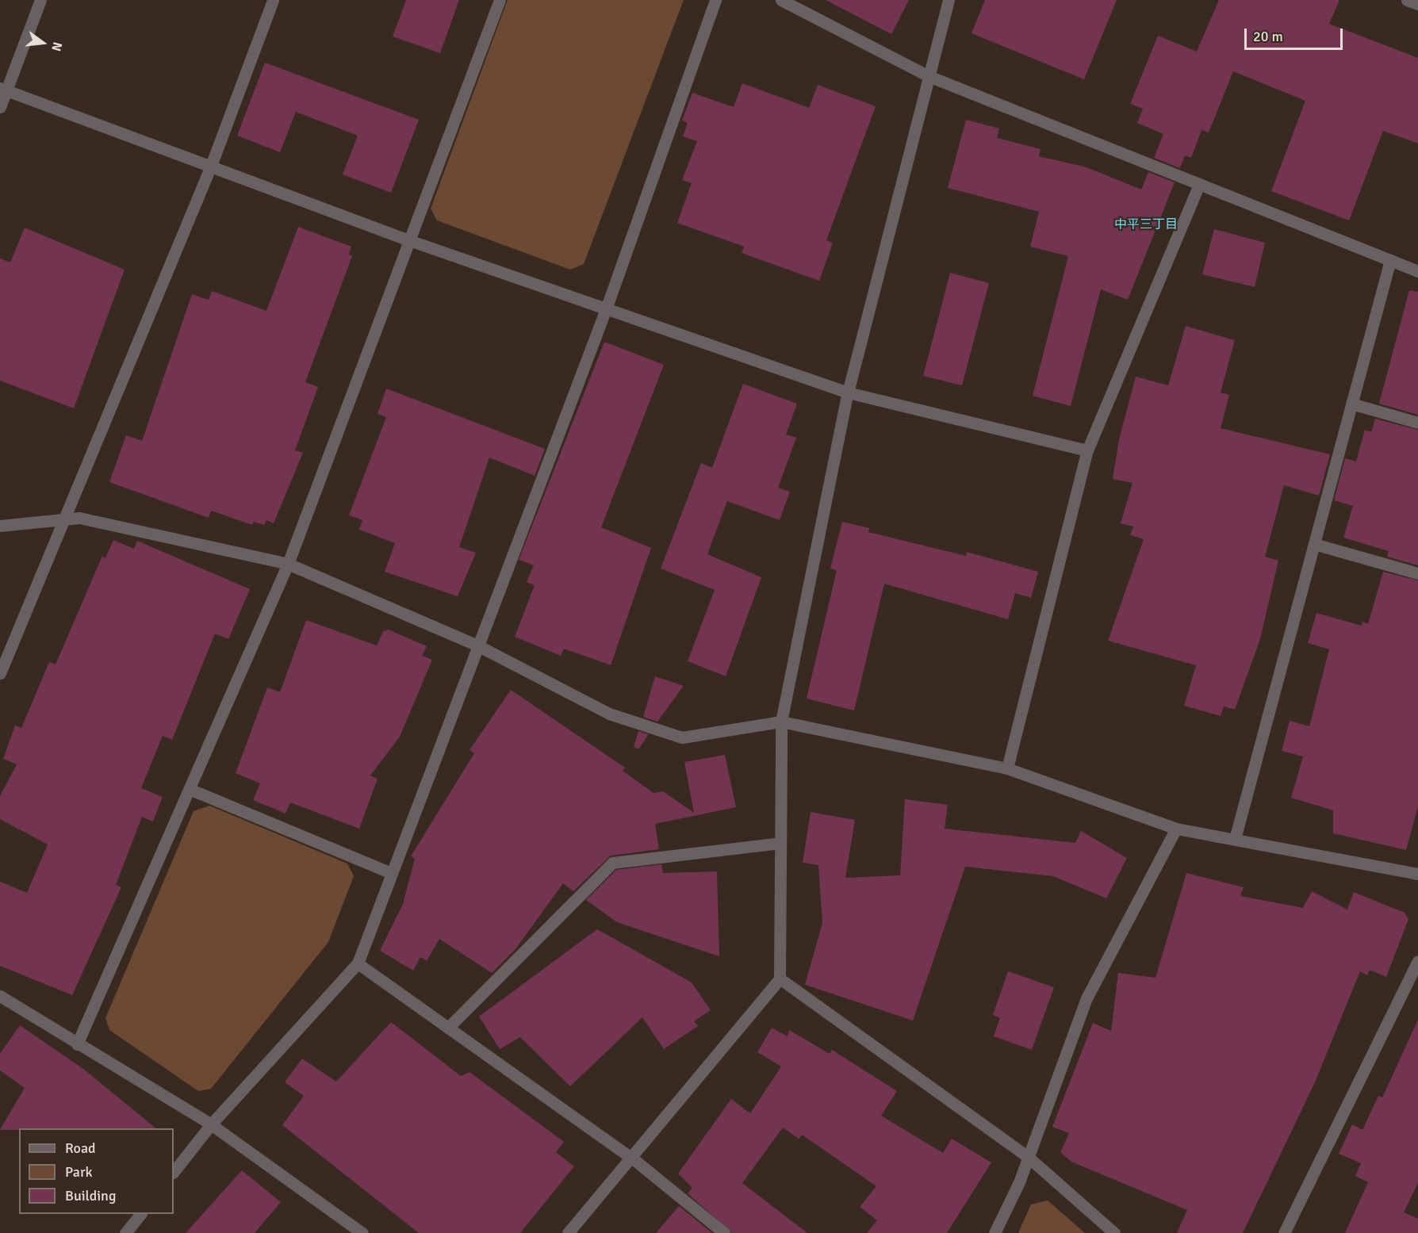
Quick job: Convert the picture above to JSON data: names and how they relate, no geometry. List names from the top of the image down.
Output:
{
  "districts": ["中平三丁目"],
  "legend": ["Road", "Park", "Building"],
  "scale_bar": "20 m",
  "north": "right"
}
